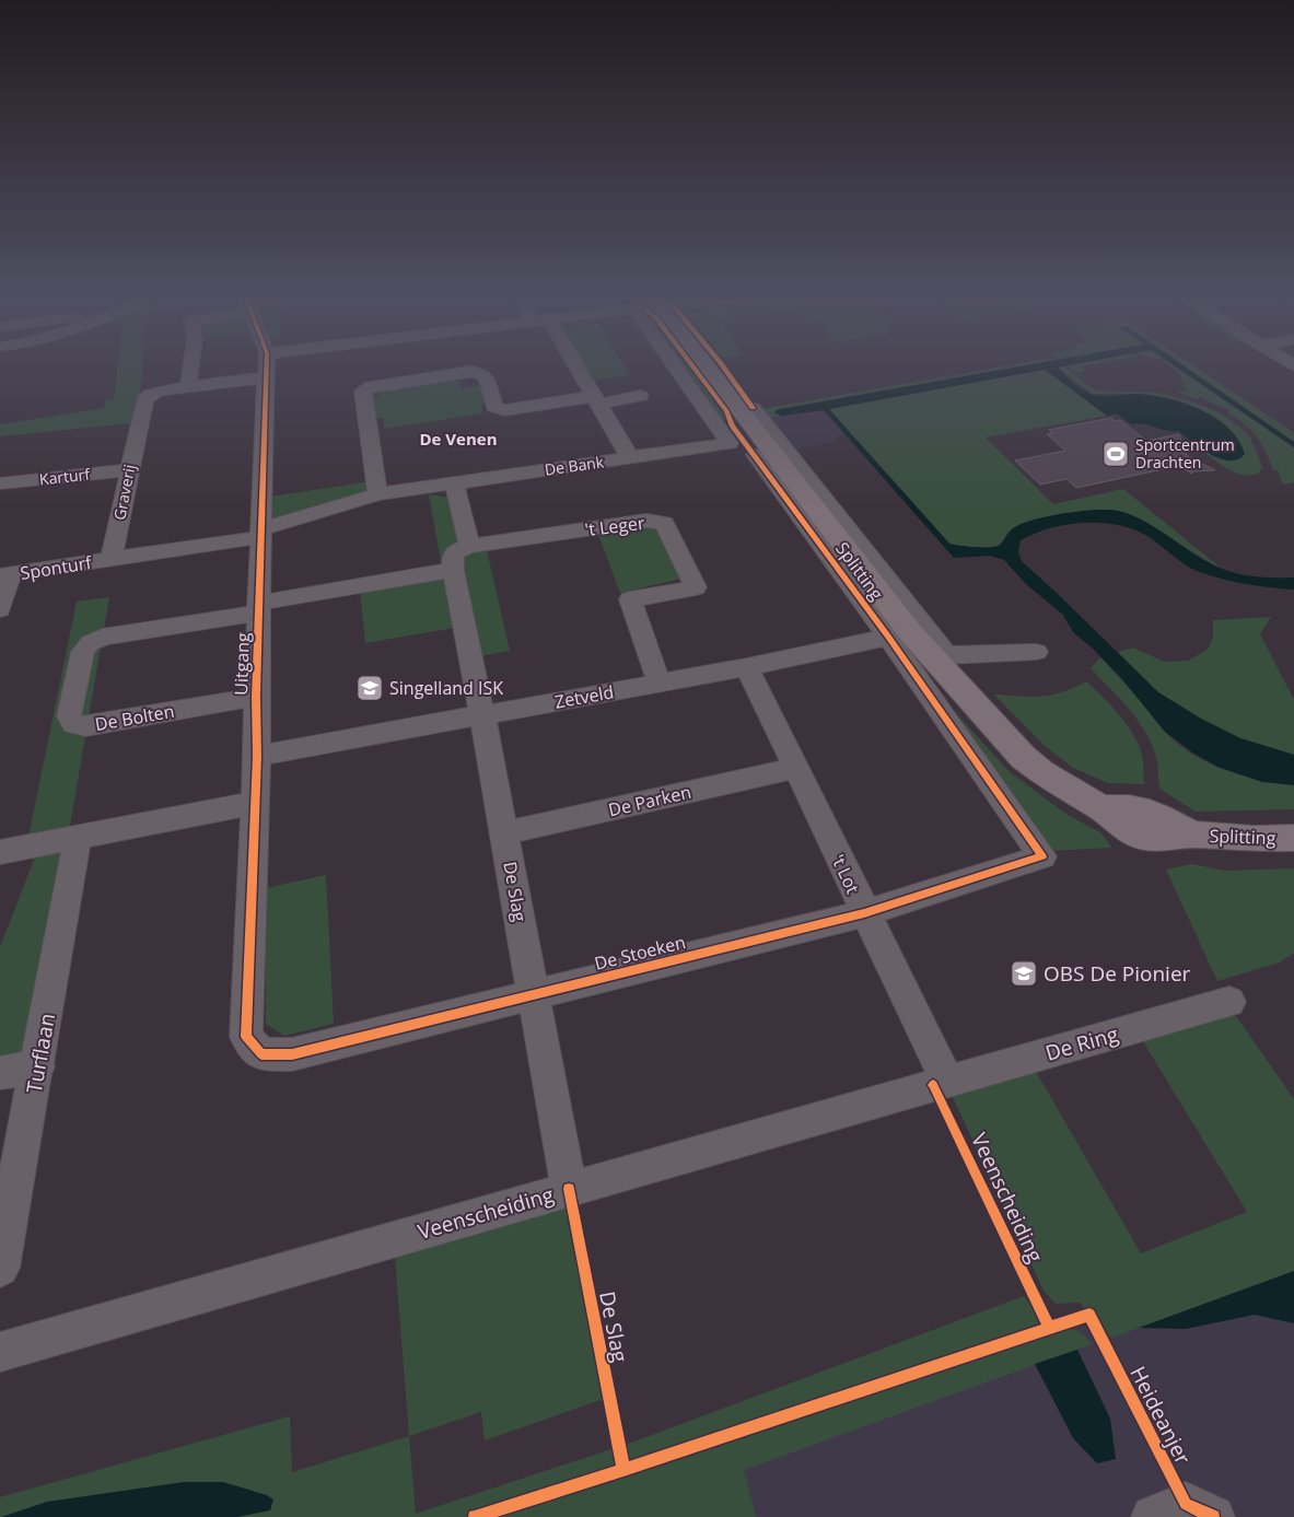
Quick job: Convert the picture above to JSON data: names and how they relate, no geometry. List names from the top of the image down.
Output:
{
  "streets": {
    "main road": ["Splitting"],
    "street": [
      "De Bank",
      "Karturf",
      "Graverij",
      "'t Leger",
      "Sponturf",
      "Uitgang",
      "Zetveld",
      "De Bolten",
      "De Parken",
      "'t Lot",
      "De Slag",
      "De Stoeken",
      "De Ring",
      "Turflaan",
      "Veenscheiding"
    ],
    "cycle path": ["Heideanjer"]
  },
  "crossings": [
    ["De Bank", "Uitgang"],
    ["Karturf", "Graverij"],
    ["Graverij", "Sponturf"],
    ["Graverij", "Uitgang"],
    ["'t Leger", "Zetveld"],
    ["Splitting", "Zetveld"],
    ["Splitting", "De Stoeken"],
    ["Uitgang", "Zetveld"],
    ["Uitgang", "De Bolten"],
    ["Uitgang", "De Stoeken"],
    ["Zetveld", "'t Lot"],
    ["Zetveld", "De Slag"],
    ["De Parken", "'t Lot"],
    ["De Parken", "De Slag"],
    ["'t Lot", "De Stoeken"],
    ["'t Lot", "De Ring"],
    ["'t Lot", "Veenscheiding"],
    ["De Slag", "De Stoeken"],
    ["De Slag", "Veenscheiding"],
    ["De Ring", "Veenscheiding"]
  ],
  "districts": ["De Venen"],
  "places": {
    "sports": ["Sportcentrum Drachten"],
    "school or university": ["Singelland ISK", "OBS De Pionier"]
  }
}
